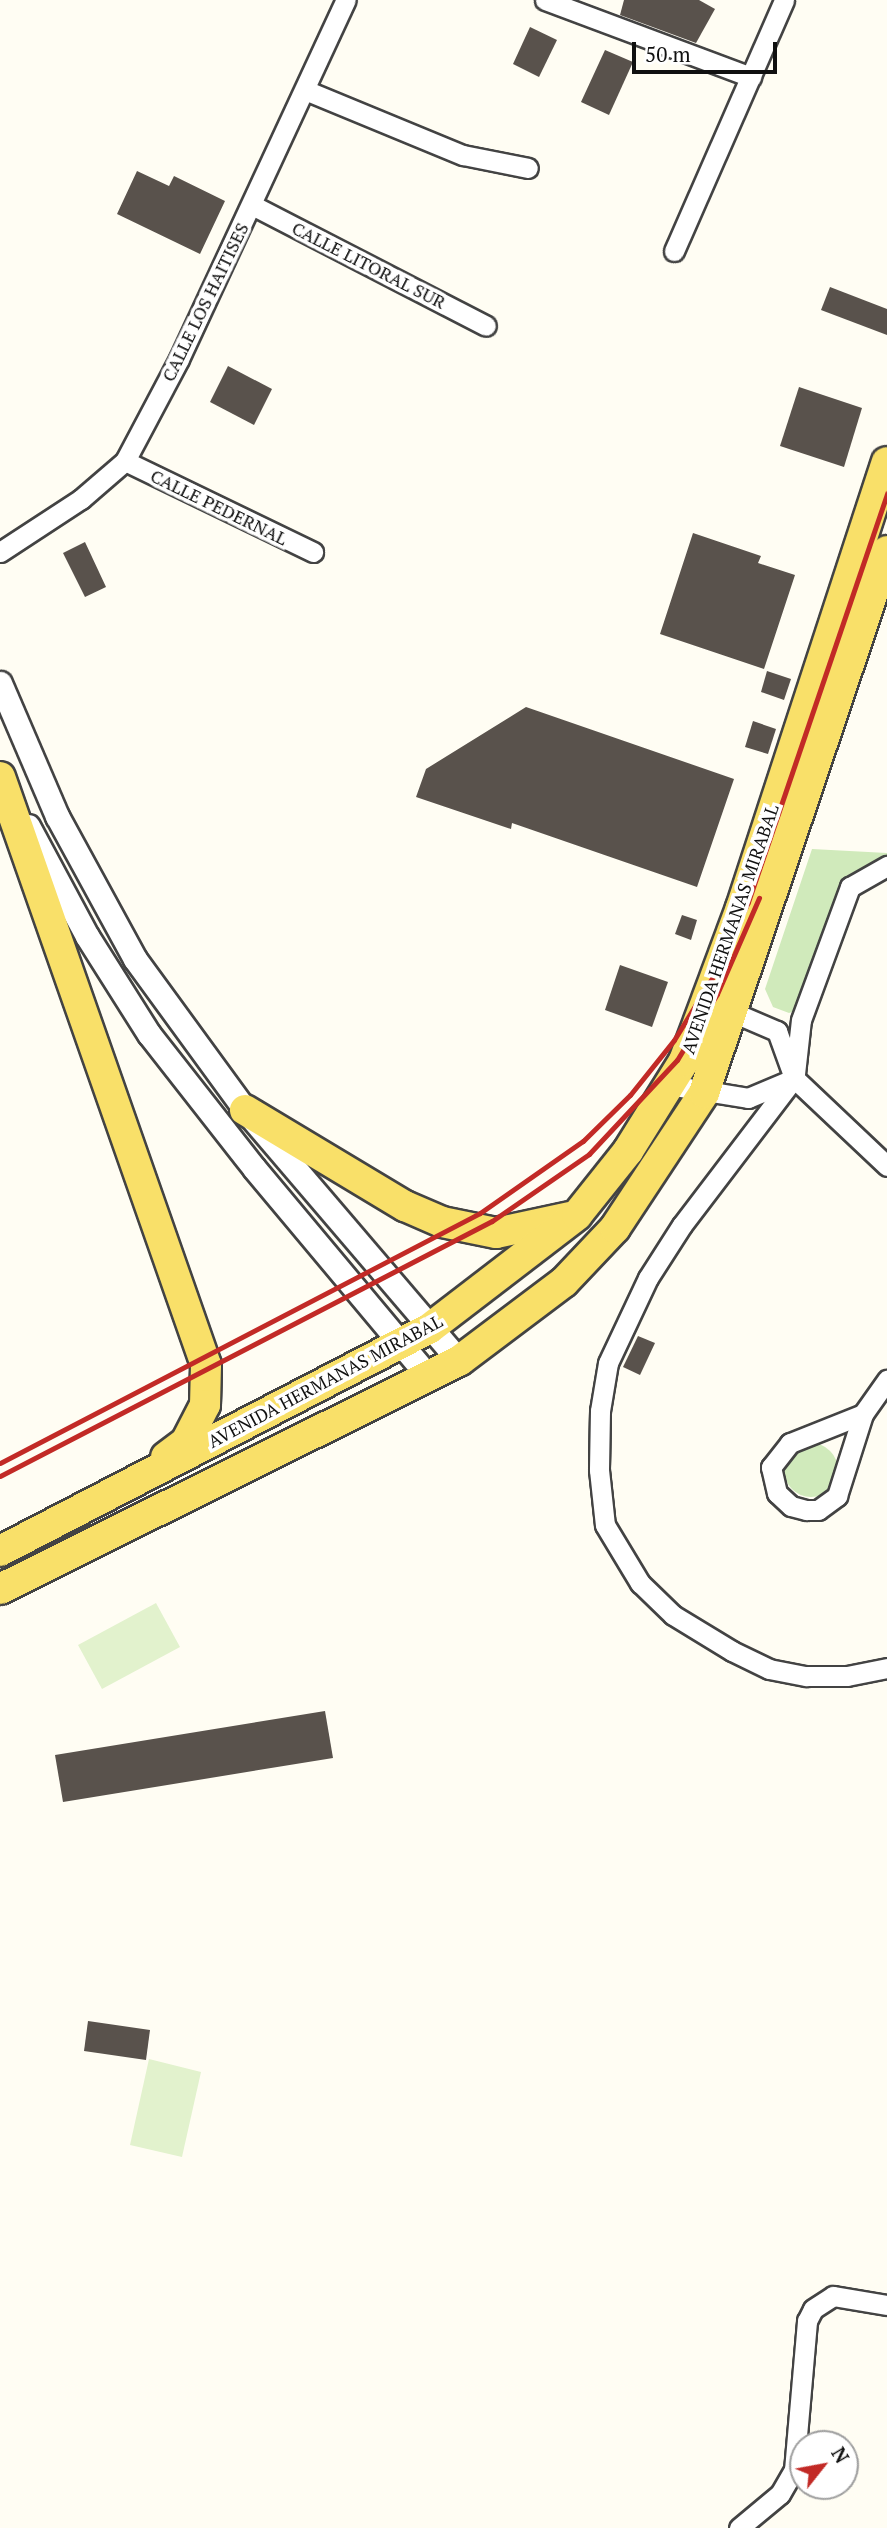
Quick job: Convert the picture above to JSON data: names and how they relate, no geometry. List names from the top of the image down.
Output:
{
  "streets": {
    "main road": ["AVENIDA HERMANAS MIRABAL"],
    "street": ["CALLE LITORAL SUR", "CALLE LOS HAITISES", "CALLE PEDERNAL"]
  },
  "crossings": [
    ["CALLE LITORAL SUR", "CALLE LOS HAITISES"],
    ["CALLE LOS HAITISES", "CALLE PEDERNAL"]
  ],
  "scale_bar": "50 m",
  "north": "top right"
}
